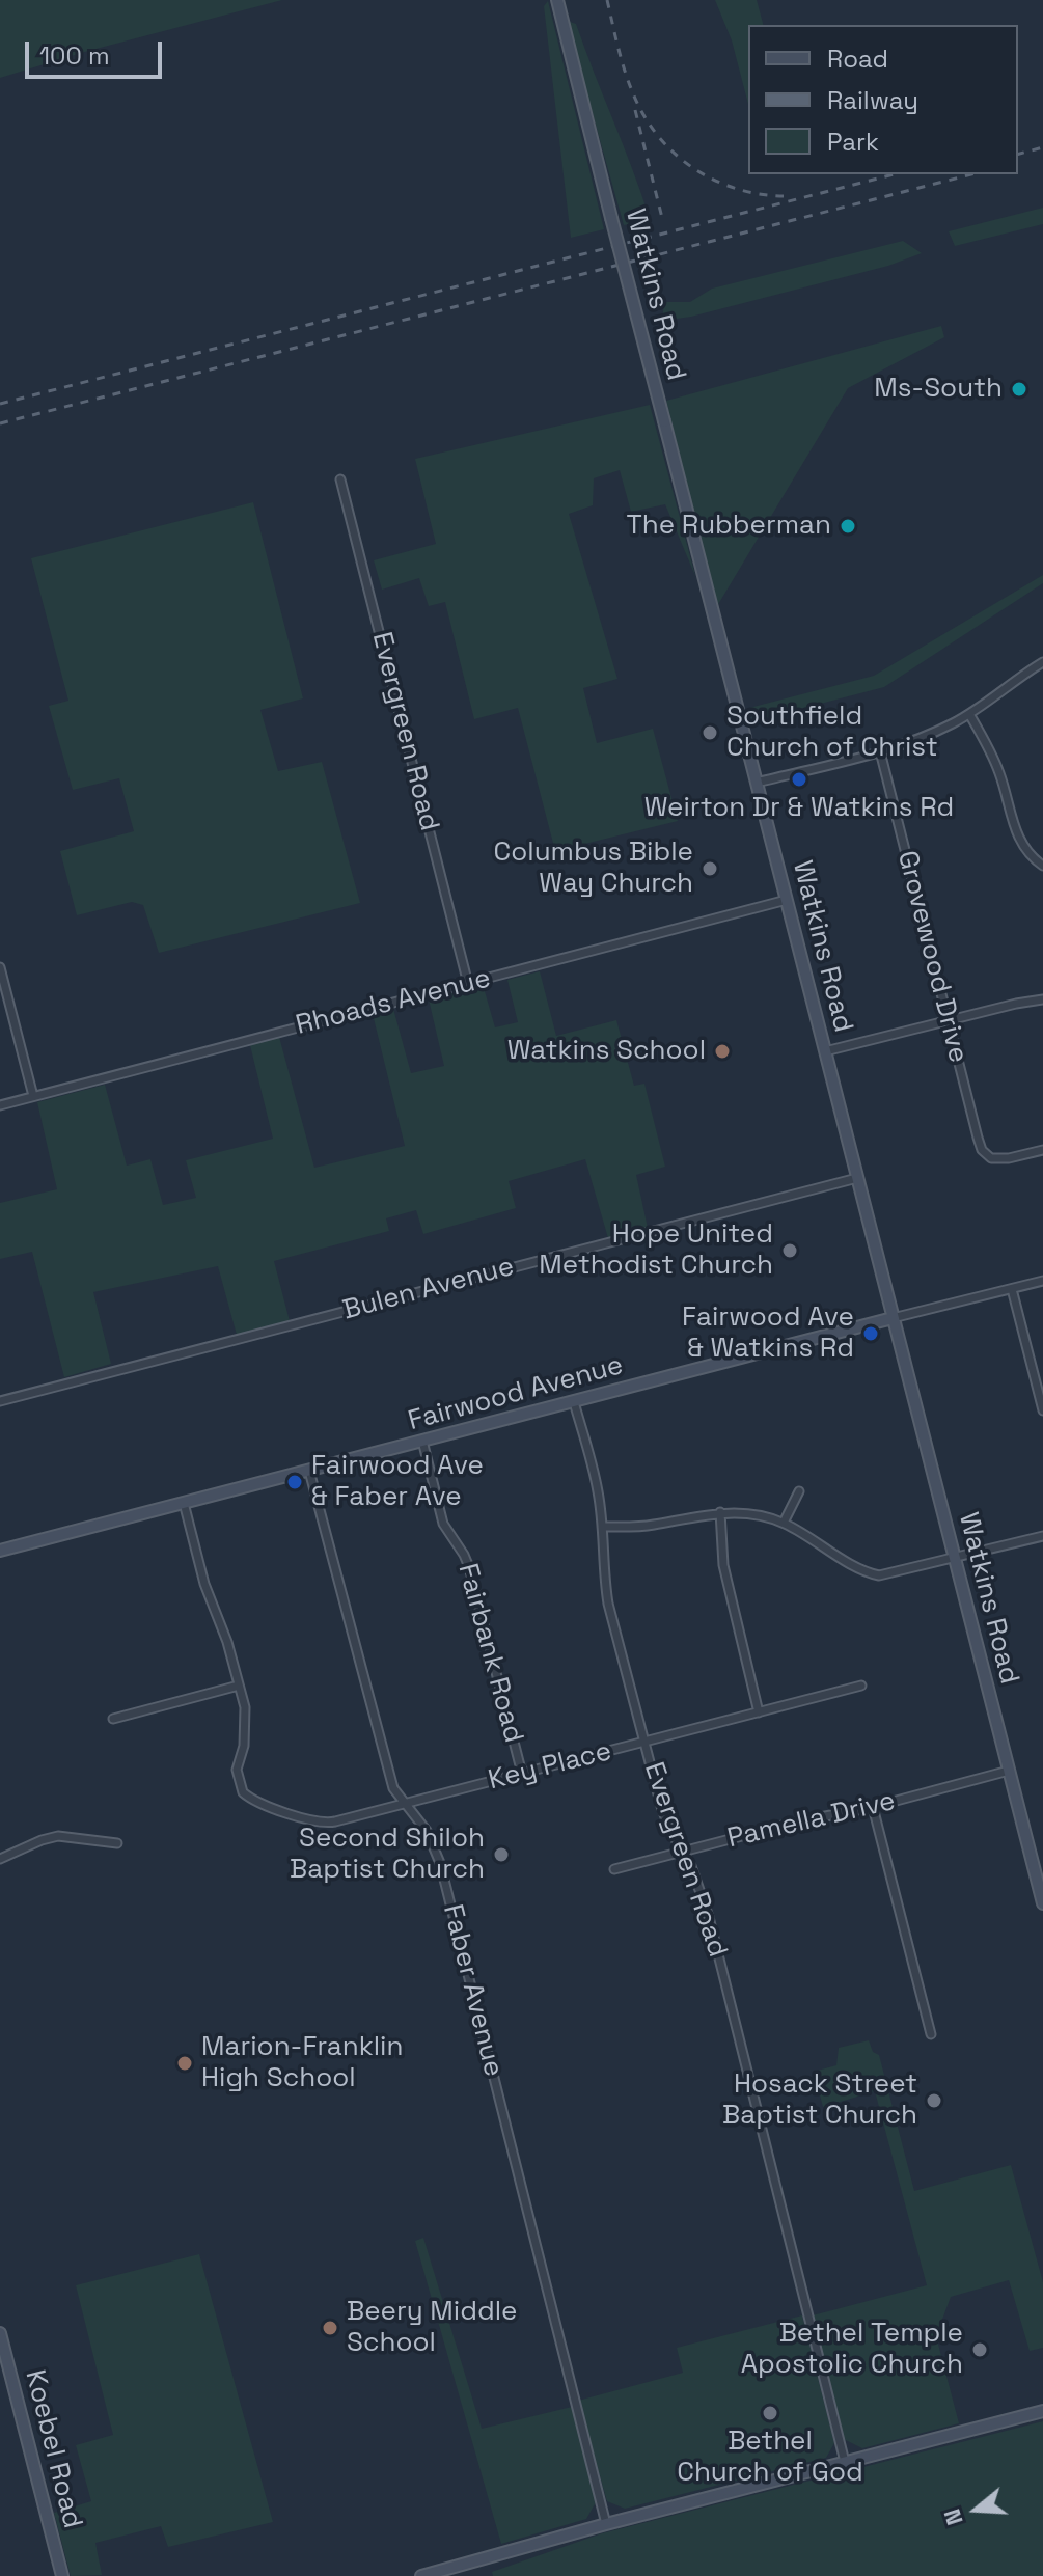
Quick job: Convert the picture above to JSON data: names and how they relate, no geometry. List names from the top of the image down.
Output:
{
  "streets": {
    "street": [
      "Watkins Road",
      "Evergreen Road",
      "Grovewood Drive",
      "Rhoads Avenue",
      "Bulen Avenue",
      "Fairwood Avenue",
      "Fairbank Road",
      "Key Place",
      "Pamella Drive",
      "Faber Avenue",
      "Koebel Road"
    ]
  },
  "crossings": [
    ["Watkins Road", "Rhoads Avenue"],
    ["Watkins Road", "Bulen Avenue"],
    ["Watkins Road", "Fairwood Avenue"],
    ["Watkins Road", "Pamella Drive"],
    ["Evergreen Road", "Rhoads Avenue"],
    ["Evergreen Road", "Fairwood Avenue"],
    ["Evergreen Road", "Key Place"],
    ["Evergreen Road", "Pamella Drive"],
    ["Fairwood Avenue", "Fairbank Road"],
    ["Fairwood Avenue", "Faber Avenue"],
    ["Fairbank Road", "Key Place"],
    ["Key Place", "Faber Avenue"]
  ],
  "places": [
    "Ms-South",
    "The Rubberman",
    "Southfield Church of Christ",
    "Weirton Dr & Watkins Rd",
    "Columbus Bible Way Church",
    "Watkins School",
    "Hope United Methodist Church",
    "Fairwood Ave & Watkins Rd",
    "Fairwood Ave & Faber Ave",
    "Second Shiloh Baptist Church",
    "Marion-Franklin High School",
    "Hosack Street Baptist Church",
    "Beery Middle School",
    "Bethel Temple Apostolic Church",
    "Bethel Church of God"
  ],
  "legend": ["Road", "Railway", "Park"],
  "scale_bar": "100 m",
  "north": "left"
}
